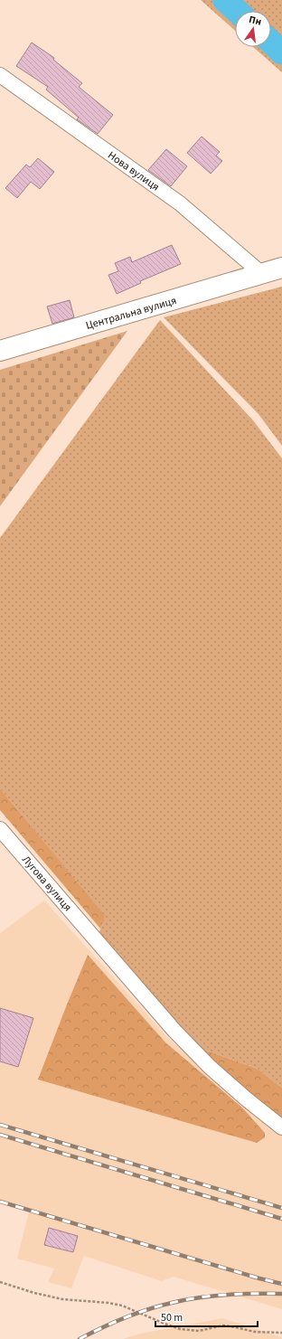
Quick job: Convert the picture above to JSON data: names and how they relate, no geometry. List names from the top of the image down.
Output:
{
  "streets": {
    "street": ["Нова вулиця", "Центральна вулиця", "Лугова вулиця"]
  },
  "crossings": [
    ["Нова вулиця", "Центральна вулиця"]
  ],
  "scale_bar": "50 m",
  "north": "top"
}
